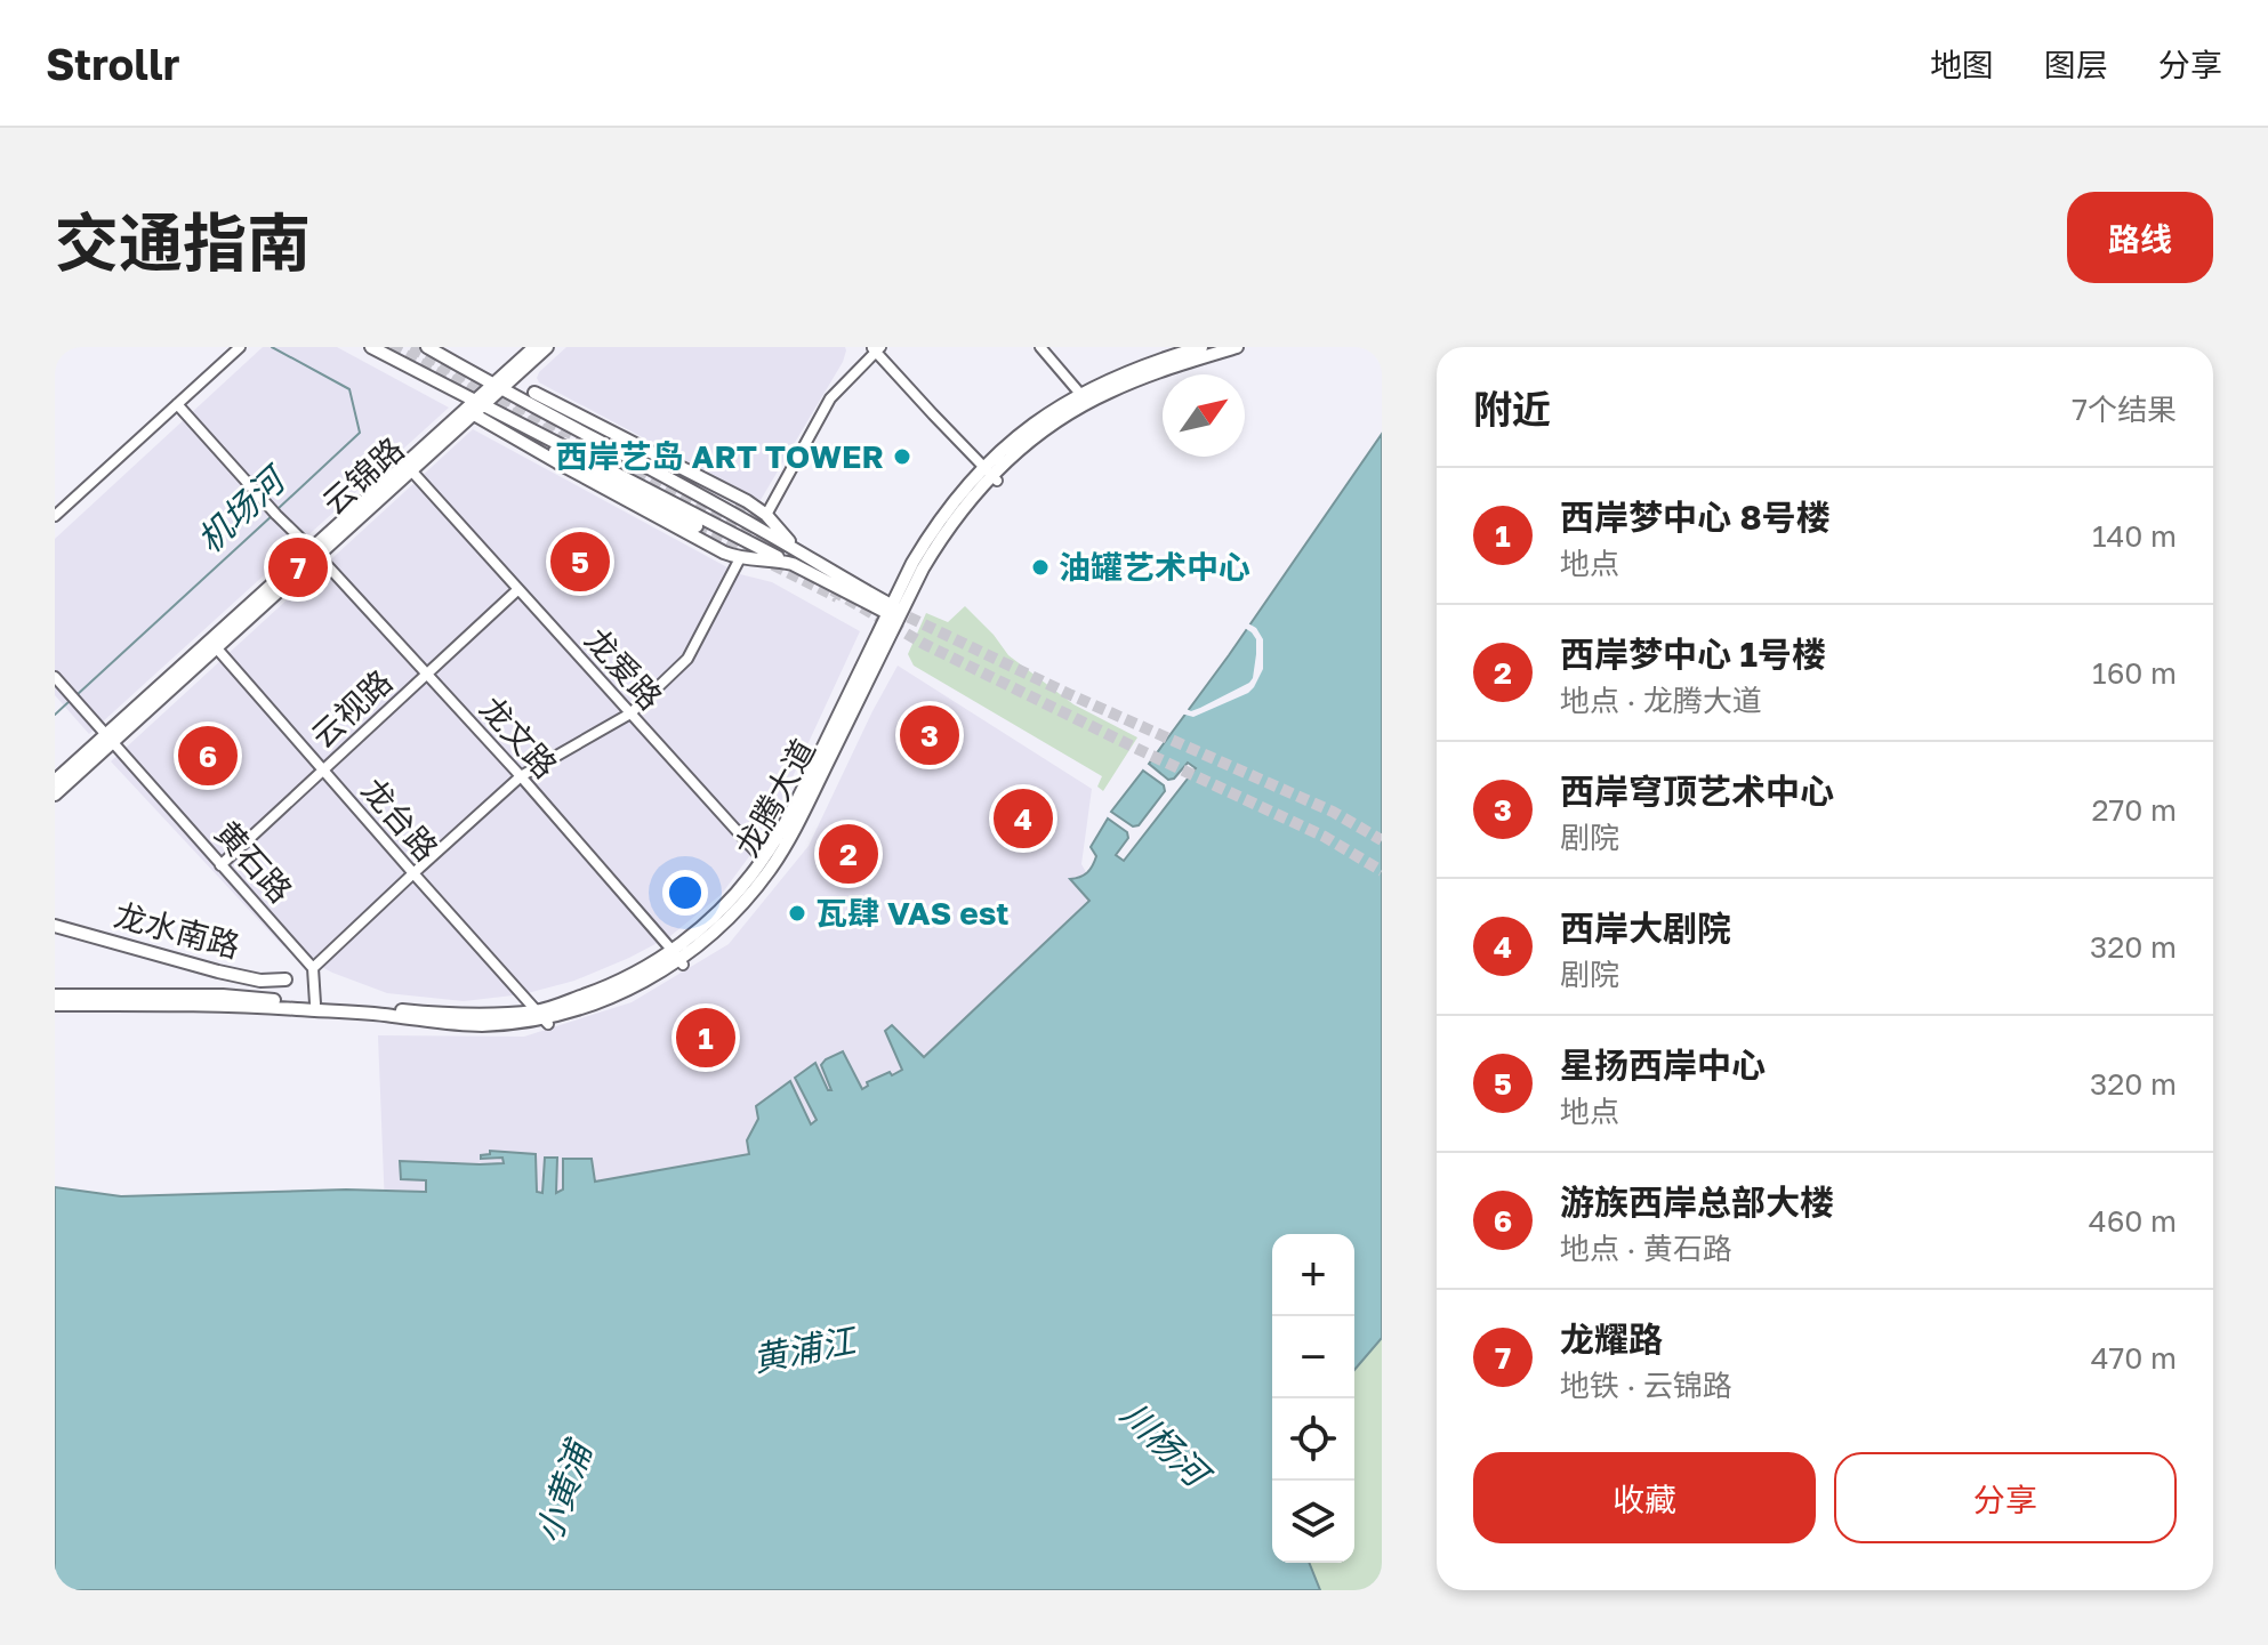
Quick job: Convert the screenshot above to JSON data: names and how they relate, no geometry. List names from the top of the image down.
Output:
{
  "streets": {
    "main road": ["云锦路", "龙腾大道", "龙水南路"],
    "street": [
      "龙爱路",
      "云视路",
      "龙文路",
      "龙台路",
      "黄石路"
    ]
  },
  "crossings": [
    ["云锦路", "龙爱路"],
    ["云锦路", "龙文路"],
    ["云锦路", "龙台路"],
    ["云锦路", "黄石路"],
    ["龙爱路", "云视路"],
    ["龙爱路", "龙腾大道"],
    ["云视路", "龙文路"],
    ["云视路", "龙台路"],
    ["云视路", "黄石路"],
    ["龙文路", "龙腾大道"],
    ["龙腾大道", "龙台路"]
  ],
  "water": [
    "机场河",
    "黄浦江",
    "川杨河",
    "小黄浦"
  ],
  "places": ["西岸艺岛 ART TOWER", "油罐艺术中心", "瓦肆 VAS est"],
  "north": "top right",
  "page": {
    "header": "Strollr",
    "nav": ["地图", "图层", "分享"],
    "title": "交通指南",
    "buttons": [
      "路线",
      ["收藏", "分享"]
    ],
    "heading": ["附近", "7个结果"],
    "list": [
      {
        "mark": "1",
        "name": "西岸梦中心 8号楼",
        "note": "地点",
        "value": "140 m"
      },
      {
        "mark": "2",
        "name": "西岸梦中心 1号楼",
        "note": "地点 · 龙腾大道",
        "value": "160 m"
      },
      {
        "mark": "3",
        "name": "西岸穹顶艺术中心",
        "note": "剧院",
        "value": "270 m"
      },
      {
        "mark": "4",
        "name": "西岸大剧院",
        "note": "剧院",
        "value": "320 m"
      },
      {
        "mark": "5",
        "name": "星扬西岸中心",
        "note": "地点",
        "value": "320 m"
      },
      {
        "mark": "6",
        "name": "游族西岸总部大楼",
        "note": "地点 · 黄石路",
        "value": "460 m"
      },
      {
        "mark": "7",
        "name": "龙耀路",
        "note": "地铁 · 云锦路",
        "value": "470 m"
      }
    ],
    "pins": [
      "5",
      "7",
      "3",
      "6",
      "4",
      "2",
      "1"
    ],
    "map_buttons": ["+", "−"]
  }
}
